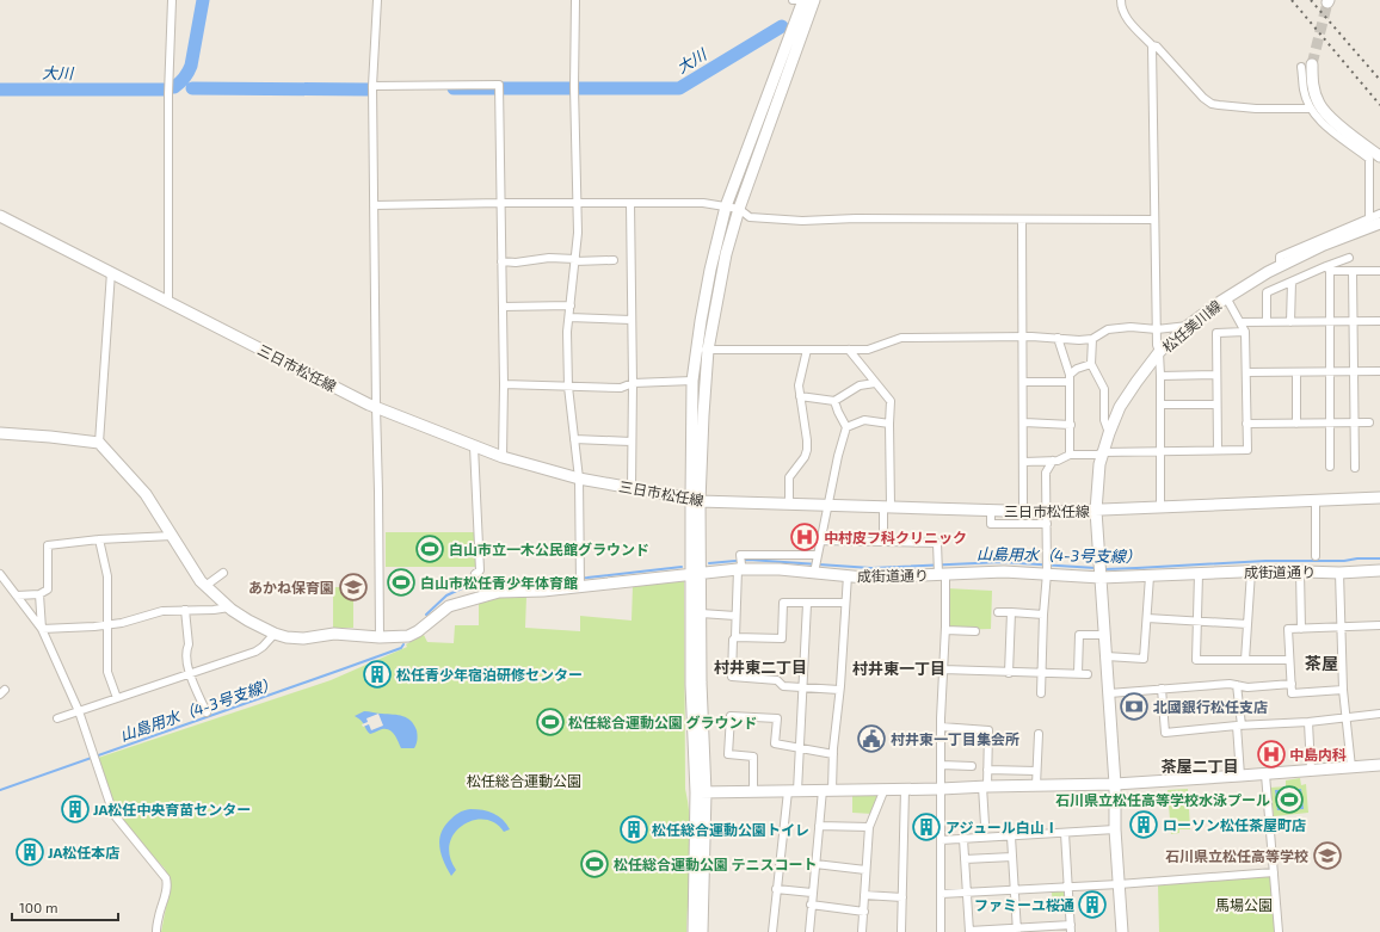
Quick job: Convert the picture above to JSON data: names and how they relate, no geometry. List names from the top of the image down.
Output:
{
  "streets": {
    "street": ["松任美川線", "三日市松任線", "成街道通り"]
  },
  "crossings": [
    ["松任美川線", "三日市松任線"],
    ["松任美川線", "成街道通り"]
  ],
  "districts": [
    "茶屋",
    "村井東二丁目",
    "村井東一丁目",
    "茶屋二丁目"
  ],
  "water": ["大川", "山島用水（4-3号支線）"],
  "parks": ["松任総合運動公園", "馬場公園"],
  "places": {
    "hospital": ["中村皮フ科クリニック", "中島内科"],
    "sports": [
      "白山市立一木公民館グラウンド",
      "白山市松任青少年体育館",
      "松任総合運動公園 グラウンド",
      "石川県立松任高等学校水泳プール",
      "松任総合運動公園 テニスコート"
    ],
    "school or university": ["あかね保育園", "石川県立松任高等学校"],
    "building": [
      "松任青少年宿泊研修センター",
      "JA松任中央育苗センター",
      "ローソン松任茶屋町店",
      "アジュール白山Ⅰ",
      "松任総合運動公園トイレ",
      "JA松任本店",
      "ファミーユ桜通"
    ],
    "bank": ["北國銀行松任支店"],
    "public building": ["村井東一丁目集会所"]
  },
  "scale_bar": "100 m"
}
